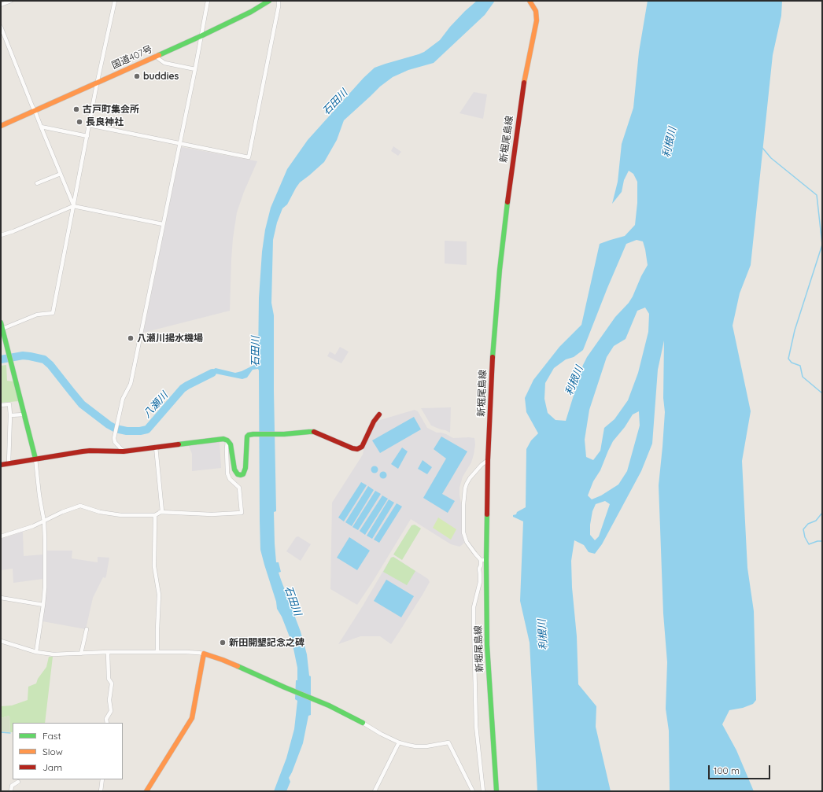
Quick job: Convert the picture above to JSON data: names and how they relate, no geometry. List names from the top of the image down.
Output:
{
  "streets": {
    "main road": ["国道407号", "新堀尾島線"]
  },
  "water": ["石田川", "利根川", "八瀬川"],
  "places": [
    "buddies",
    "古戸町集会所",
    "長良神社",
    "八瀬川揚水機場",
    "新田開墾記念之碑"
  ],
  "legend": ["Fast", "Slow", "Jam"],
  "scale_bar": "100 m"
}
